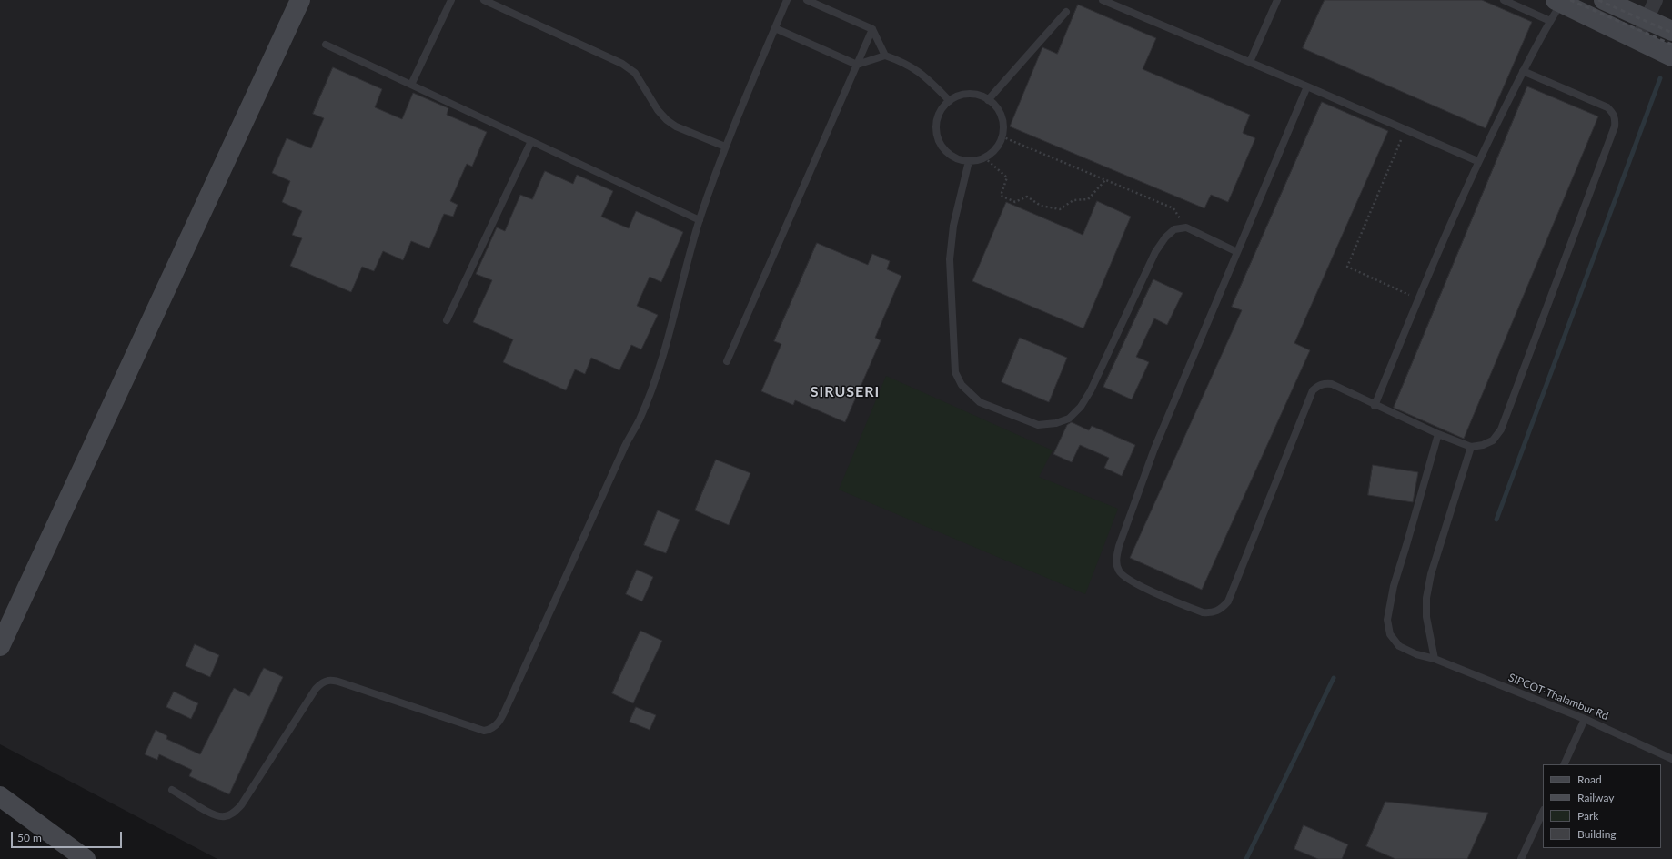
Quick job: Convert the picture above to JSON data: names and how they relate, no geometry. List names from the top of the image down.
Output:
{
  "streets": {
    "lane": ["SIPCOT-Thalambur Rd"]
  },
  "districts": ["SIRUSERI"],
  "legend": [
    "Road",
    "Railway",
    "Park",
    "Building"
  ],
  "scale_bar": "50 m"
}
